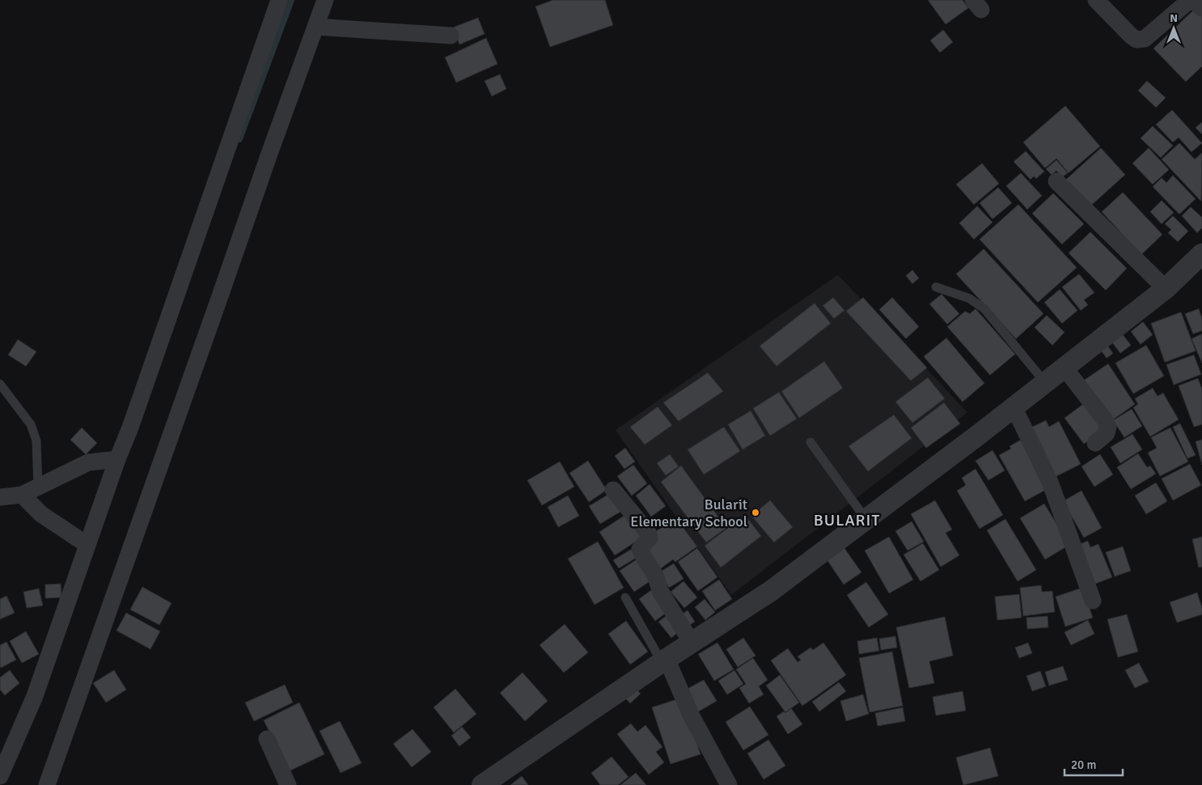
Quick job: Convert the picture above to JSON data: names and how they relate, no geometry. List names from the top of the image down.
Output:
{
  "districts": ["BULARIT"],
  "places": ["Bularit Elementary School"],
  "scale_bar": "20 m",
  "north": "top"
}
